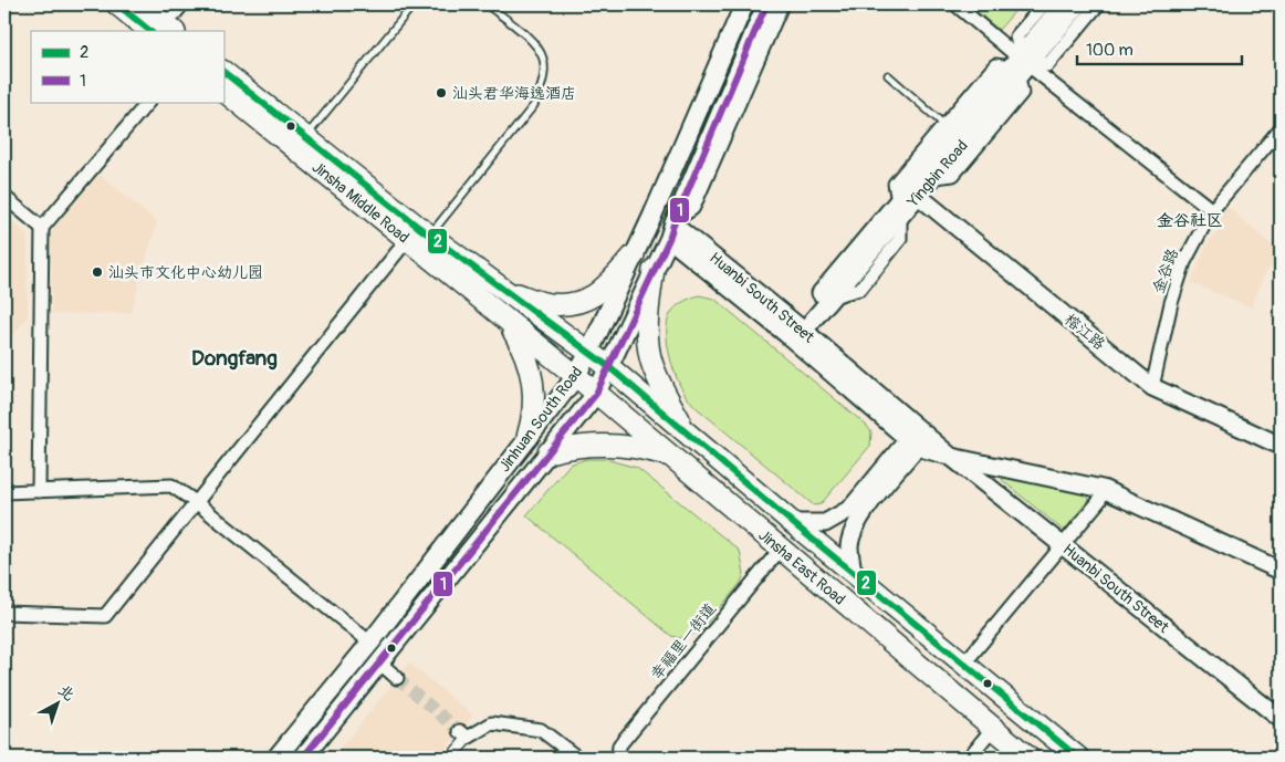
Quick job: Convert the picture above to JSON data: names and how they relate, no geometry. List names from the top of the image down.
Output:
{
  "streets": {
    "main road": ["Jinsha Middle Road", "Jinhuan South Road", "Jinsha East Road"],
    "street": [
      "Yingbin Road",
      "金谷路",
      "Huanbi South Street",
      "榕江路",
      "幸福里一街道"
    ]
  },
  "crossings": [
    ["Yingbin Road", "Huanbi South Street"],
    ["Yingbin Road", "榕江路"],
    ["Jinsha Middle Road", "Jinhuan South Road"],
    ["Jinsha Middle Road", "Jinsha East Road"],
    ["金谷路", "榕江路"],
    ["Huanbi South Street", "Jinhuan South Road"],
    ["Jinhuan South Road", "Jinsha East Road"],
    ["Jinsha East Road", "幸福里一街道"]
  ],
  "districts": ["金谷社区", "Dongfang"],
  "places": ["汕头君华海逸酒店", "汕头市文化中心幼儿园"],
  "lines": ["transit line 2", "transit line 1"],
  "legend": ["2", "1"],
  "scale_bar": "100 m",
  "north": "top right"
}
